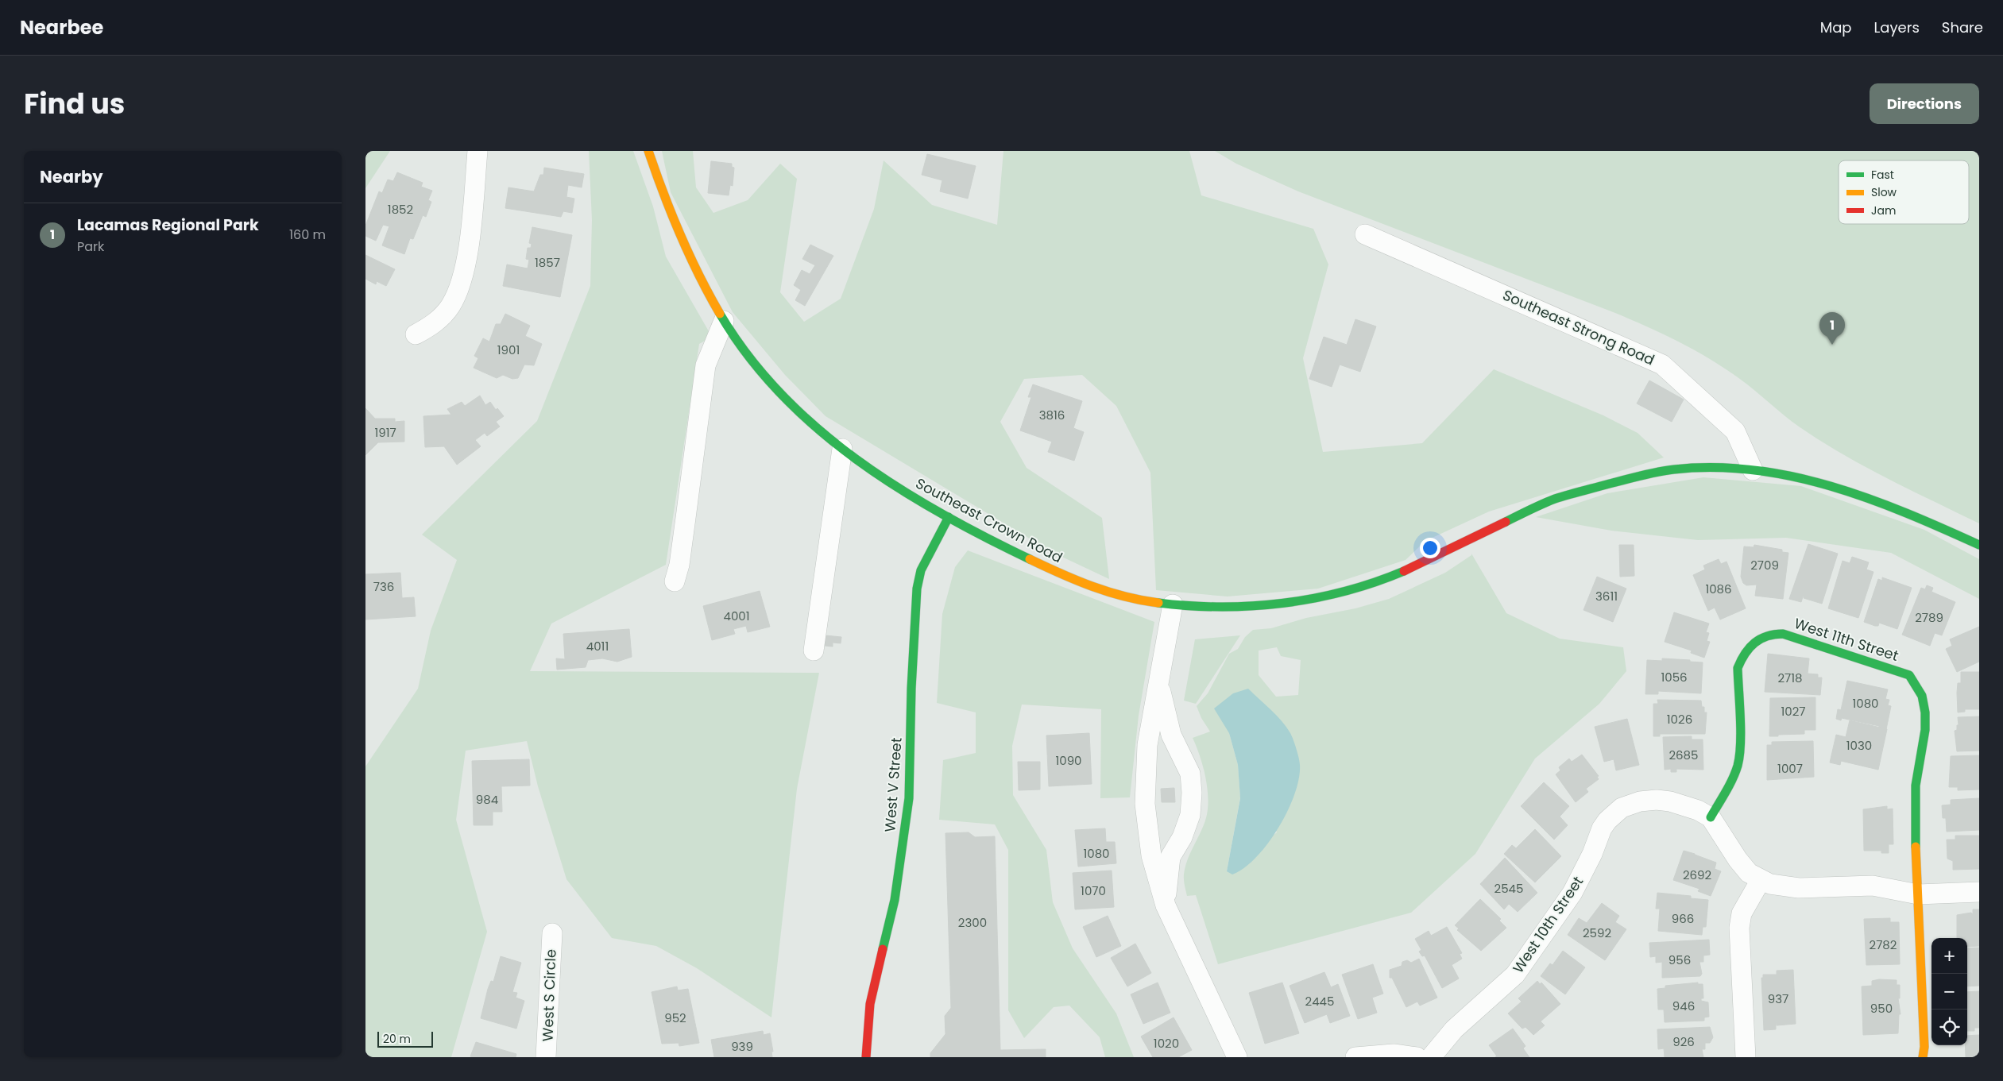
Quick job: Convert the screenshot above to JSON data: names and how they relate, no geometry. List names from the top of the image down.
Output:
{
  "streets": {
    "street": [
      "Southeast Strong Road",
      "Southeast Crown Road",
      "West 11th Street",
      "West V Street",
      "West 10th Street",
      "West S Circle"
    ]
  },
  "crossings": [
    ["Southeast Strong Road", "Southeast Crown Road"],
    ["Southeast Crown Road", "West V Street"],
    ["West 11th Street", "West 10th Street"]
  ],
  "house_numbers": [
    "1852",
    "1857",
    "1901",
    "3816",
    "1917",
    "2709",
    "736",
    "1086",
    "3611",
    "4001",
    "2789",
    "4011",
    "1056",
    "2718",
    "1080",
    "1027",
    "1026",
    "1030",
    "2685",
    "1090",
    "1007",
    "984",
    "1080",
    "2692",
    "2545",
    "1070",
    "966",
    "2300",
    "2592",
    "2782",
    "956",
    "937",
    "2445",
    "946",
    "950",
    "952",
    "926",
    "1020",
    "939"
  ],
  "legend": ["Fast", "Slow", "Jam"],
  "scale_bar": "20 m",
  "page": {
    "header": "Nearbee",
    "nav": ["Map", "Layers", "Share"],
    "title": "Find us",
    "buttons": "Directions",
    "heading": "Nearby",
    "list": [
      {
        "mark": "1",
        "name": "Lacamas Regional Park",
        "note": "Park",
        "value": "160 m"
      }
    ],
    "pins": "1",
    "map_buttons": ["+", "−"],
    "scale": "20 m"
  }
}
